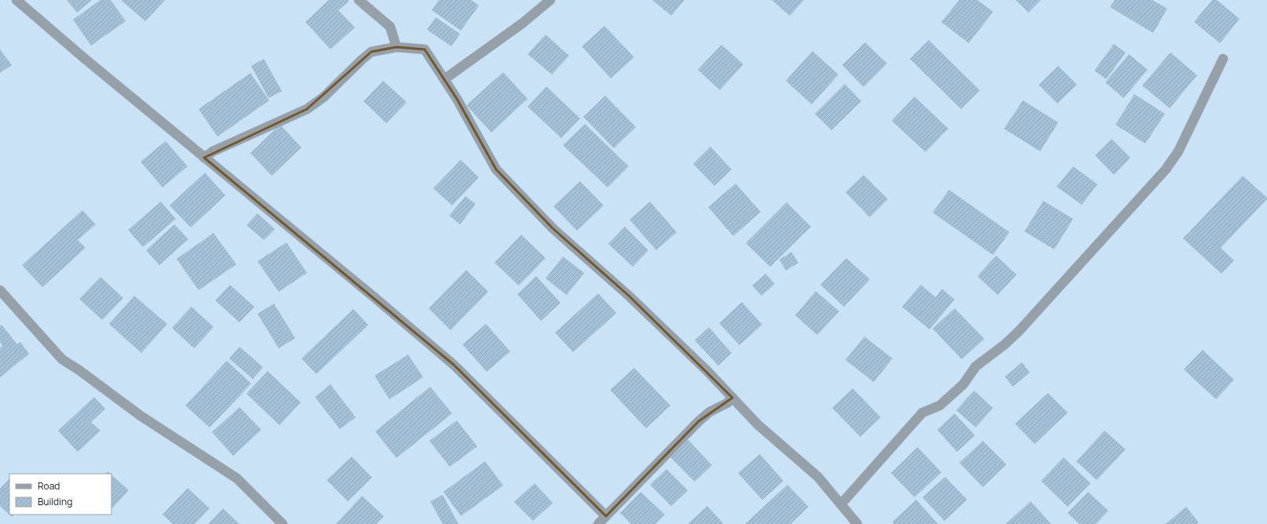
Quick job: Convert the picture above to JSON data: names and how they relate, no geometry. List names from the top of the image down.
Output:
{
  "legend": ["Road", "Building"]
}
